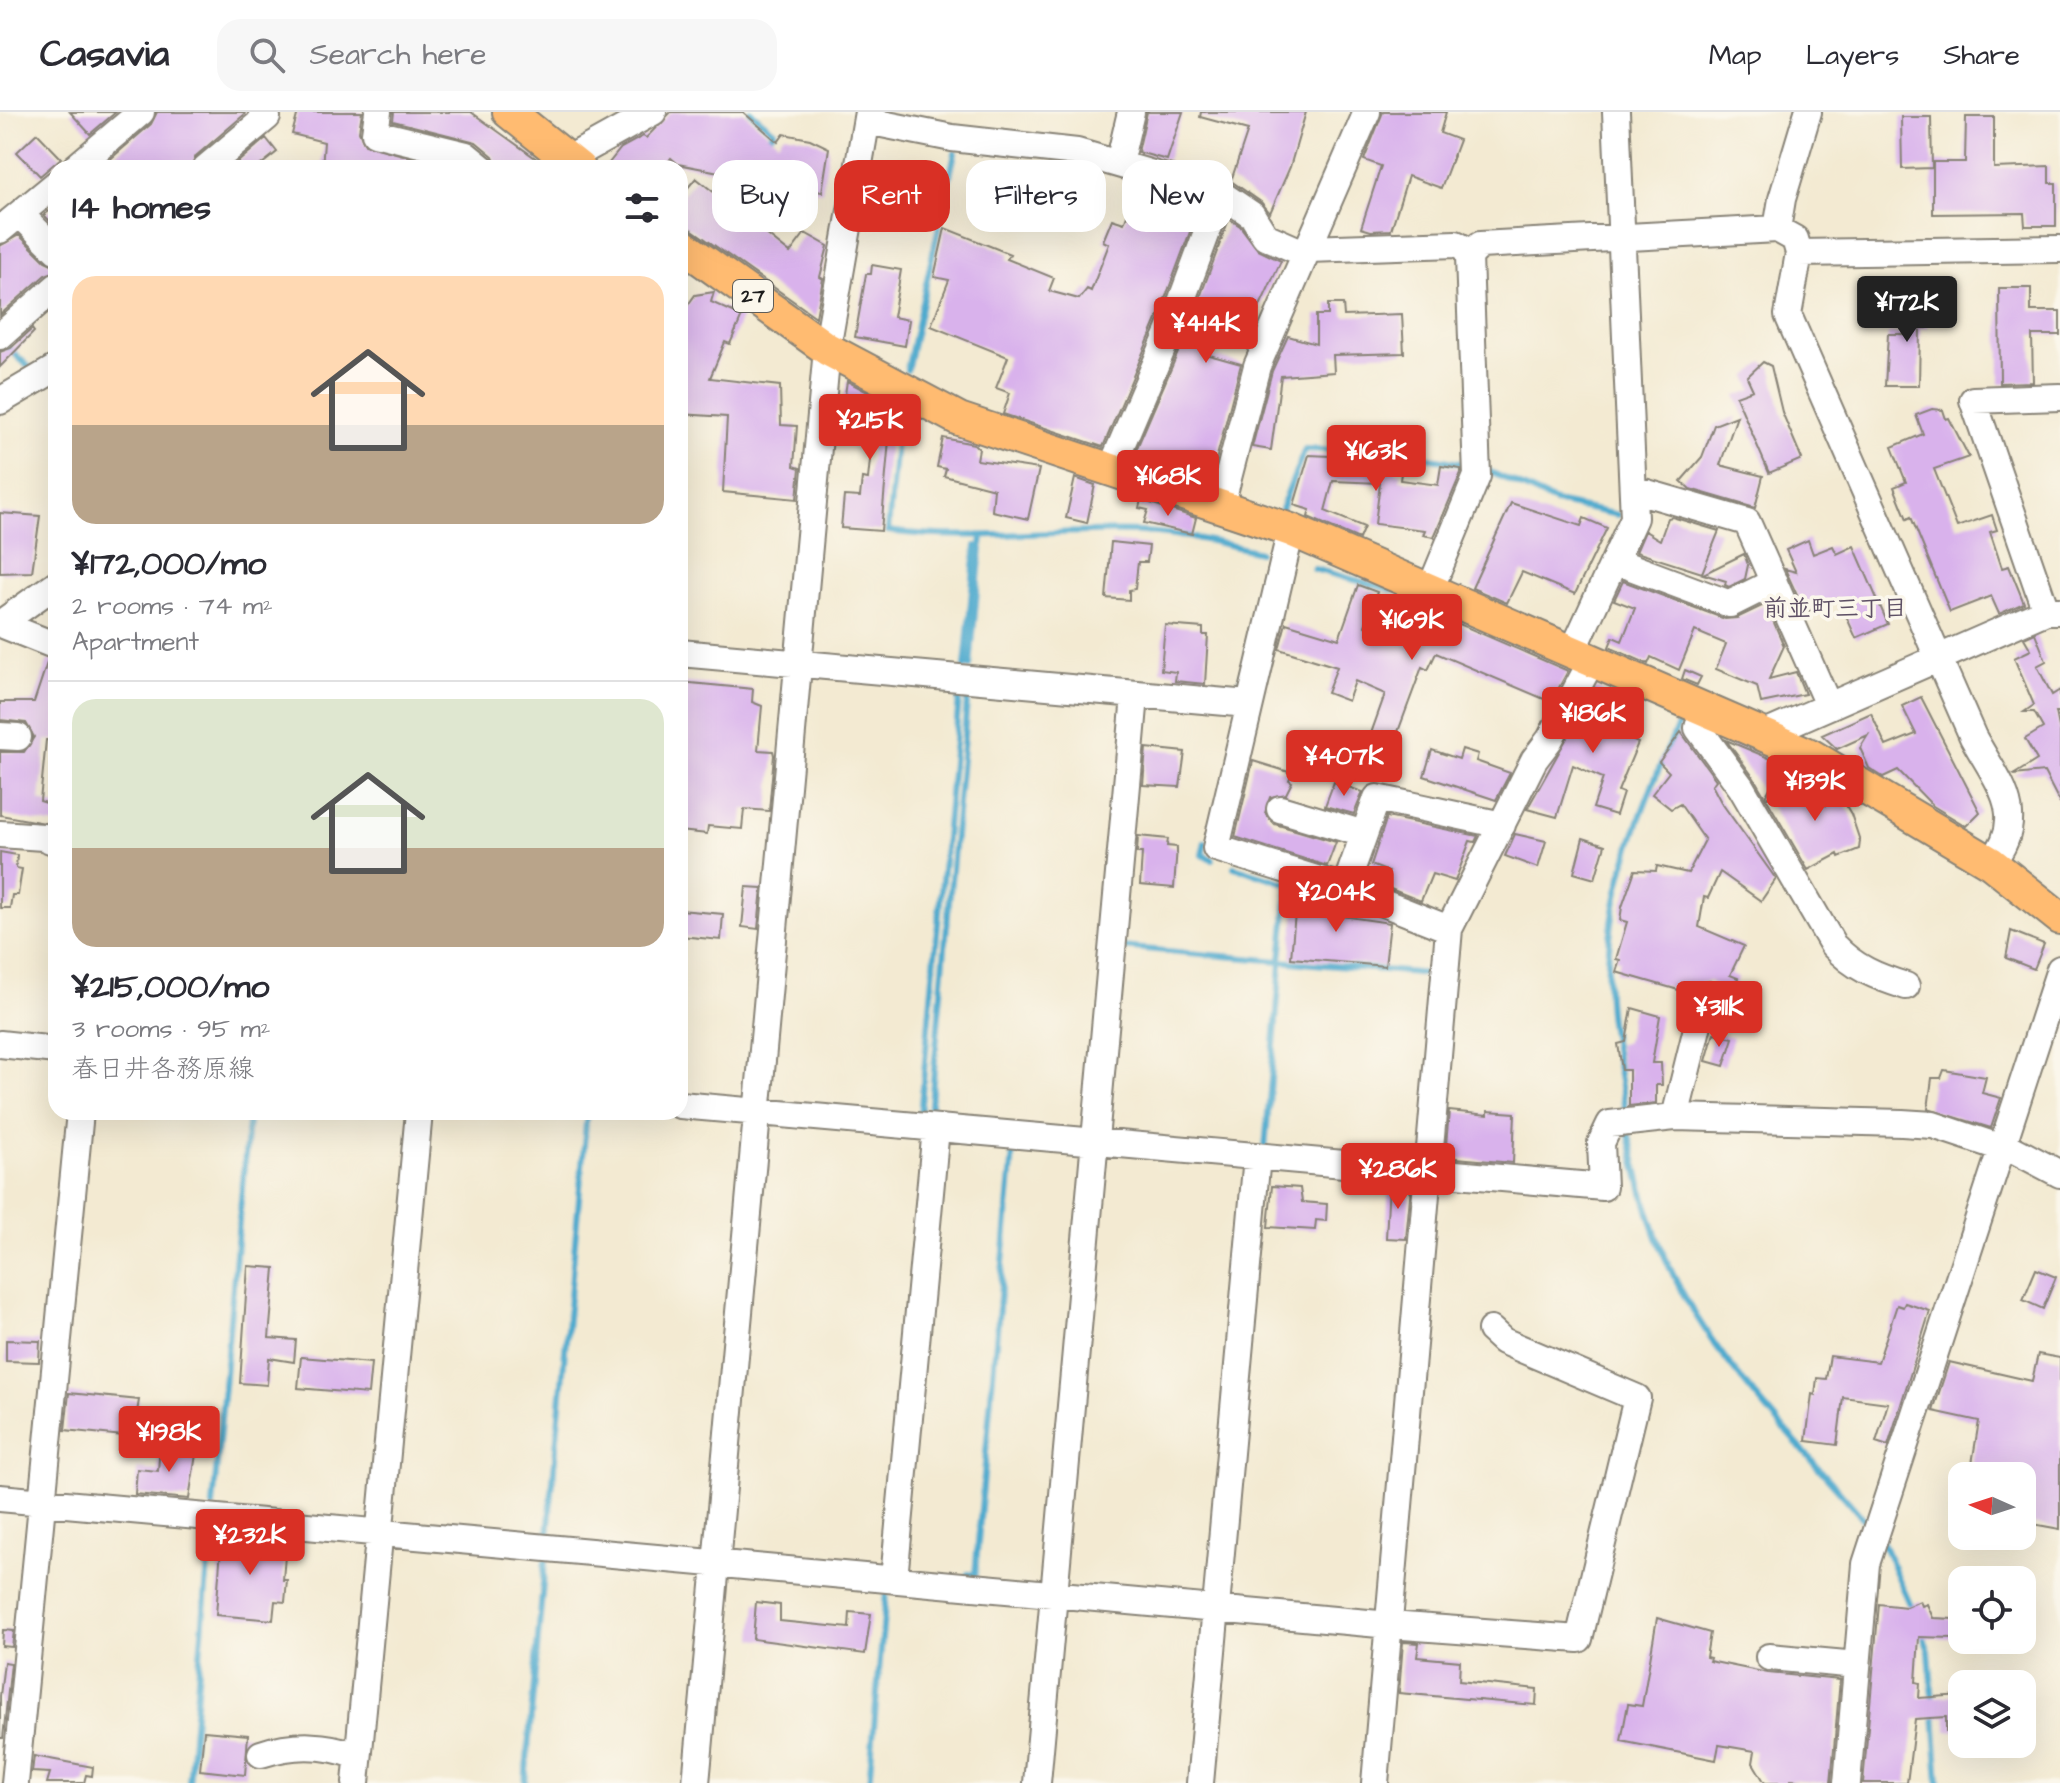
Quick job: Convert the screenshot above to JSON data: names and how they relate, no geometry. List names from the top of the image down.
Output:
{
  "streets": {
    "main road": ["27"]
  },
  "districts": ["前並町三丁目"],
  "north": "left",
  "page": {
    "header": "Casavia",
    "search": "Search here",
    "nav": ["Map", "Layers", "Share"],
    "chip": [
      "Buy",
      "Rent",
      "Filters",
      "New"
    ],
    "heading": "14 homes",
    "list": [
      {
        "name": "¥172,000/mo",
        "note": "2 rooms · 74 m² · Apartment"
      },
      {
        "name": "¥215,000/mo",
        "note": "3 rooms · 95 m² · 春日井各務原線"
      }
    ],
    "price": [
      "¥172K",
      "¥414K",
      "¥215K",
      "¥163K",
      "¥168K",
      "¥169K",
      "¥186K",
      "¥407K",
      "¥139K",
      "¥204K",
      "¥311K",
      "¥286K",
      "¥198K",
      "¥232K"
    ]
  }
}
